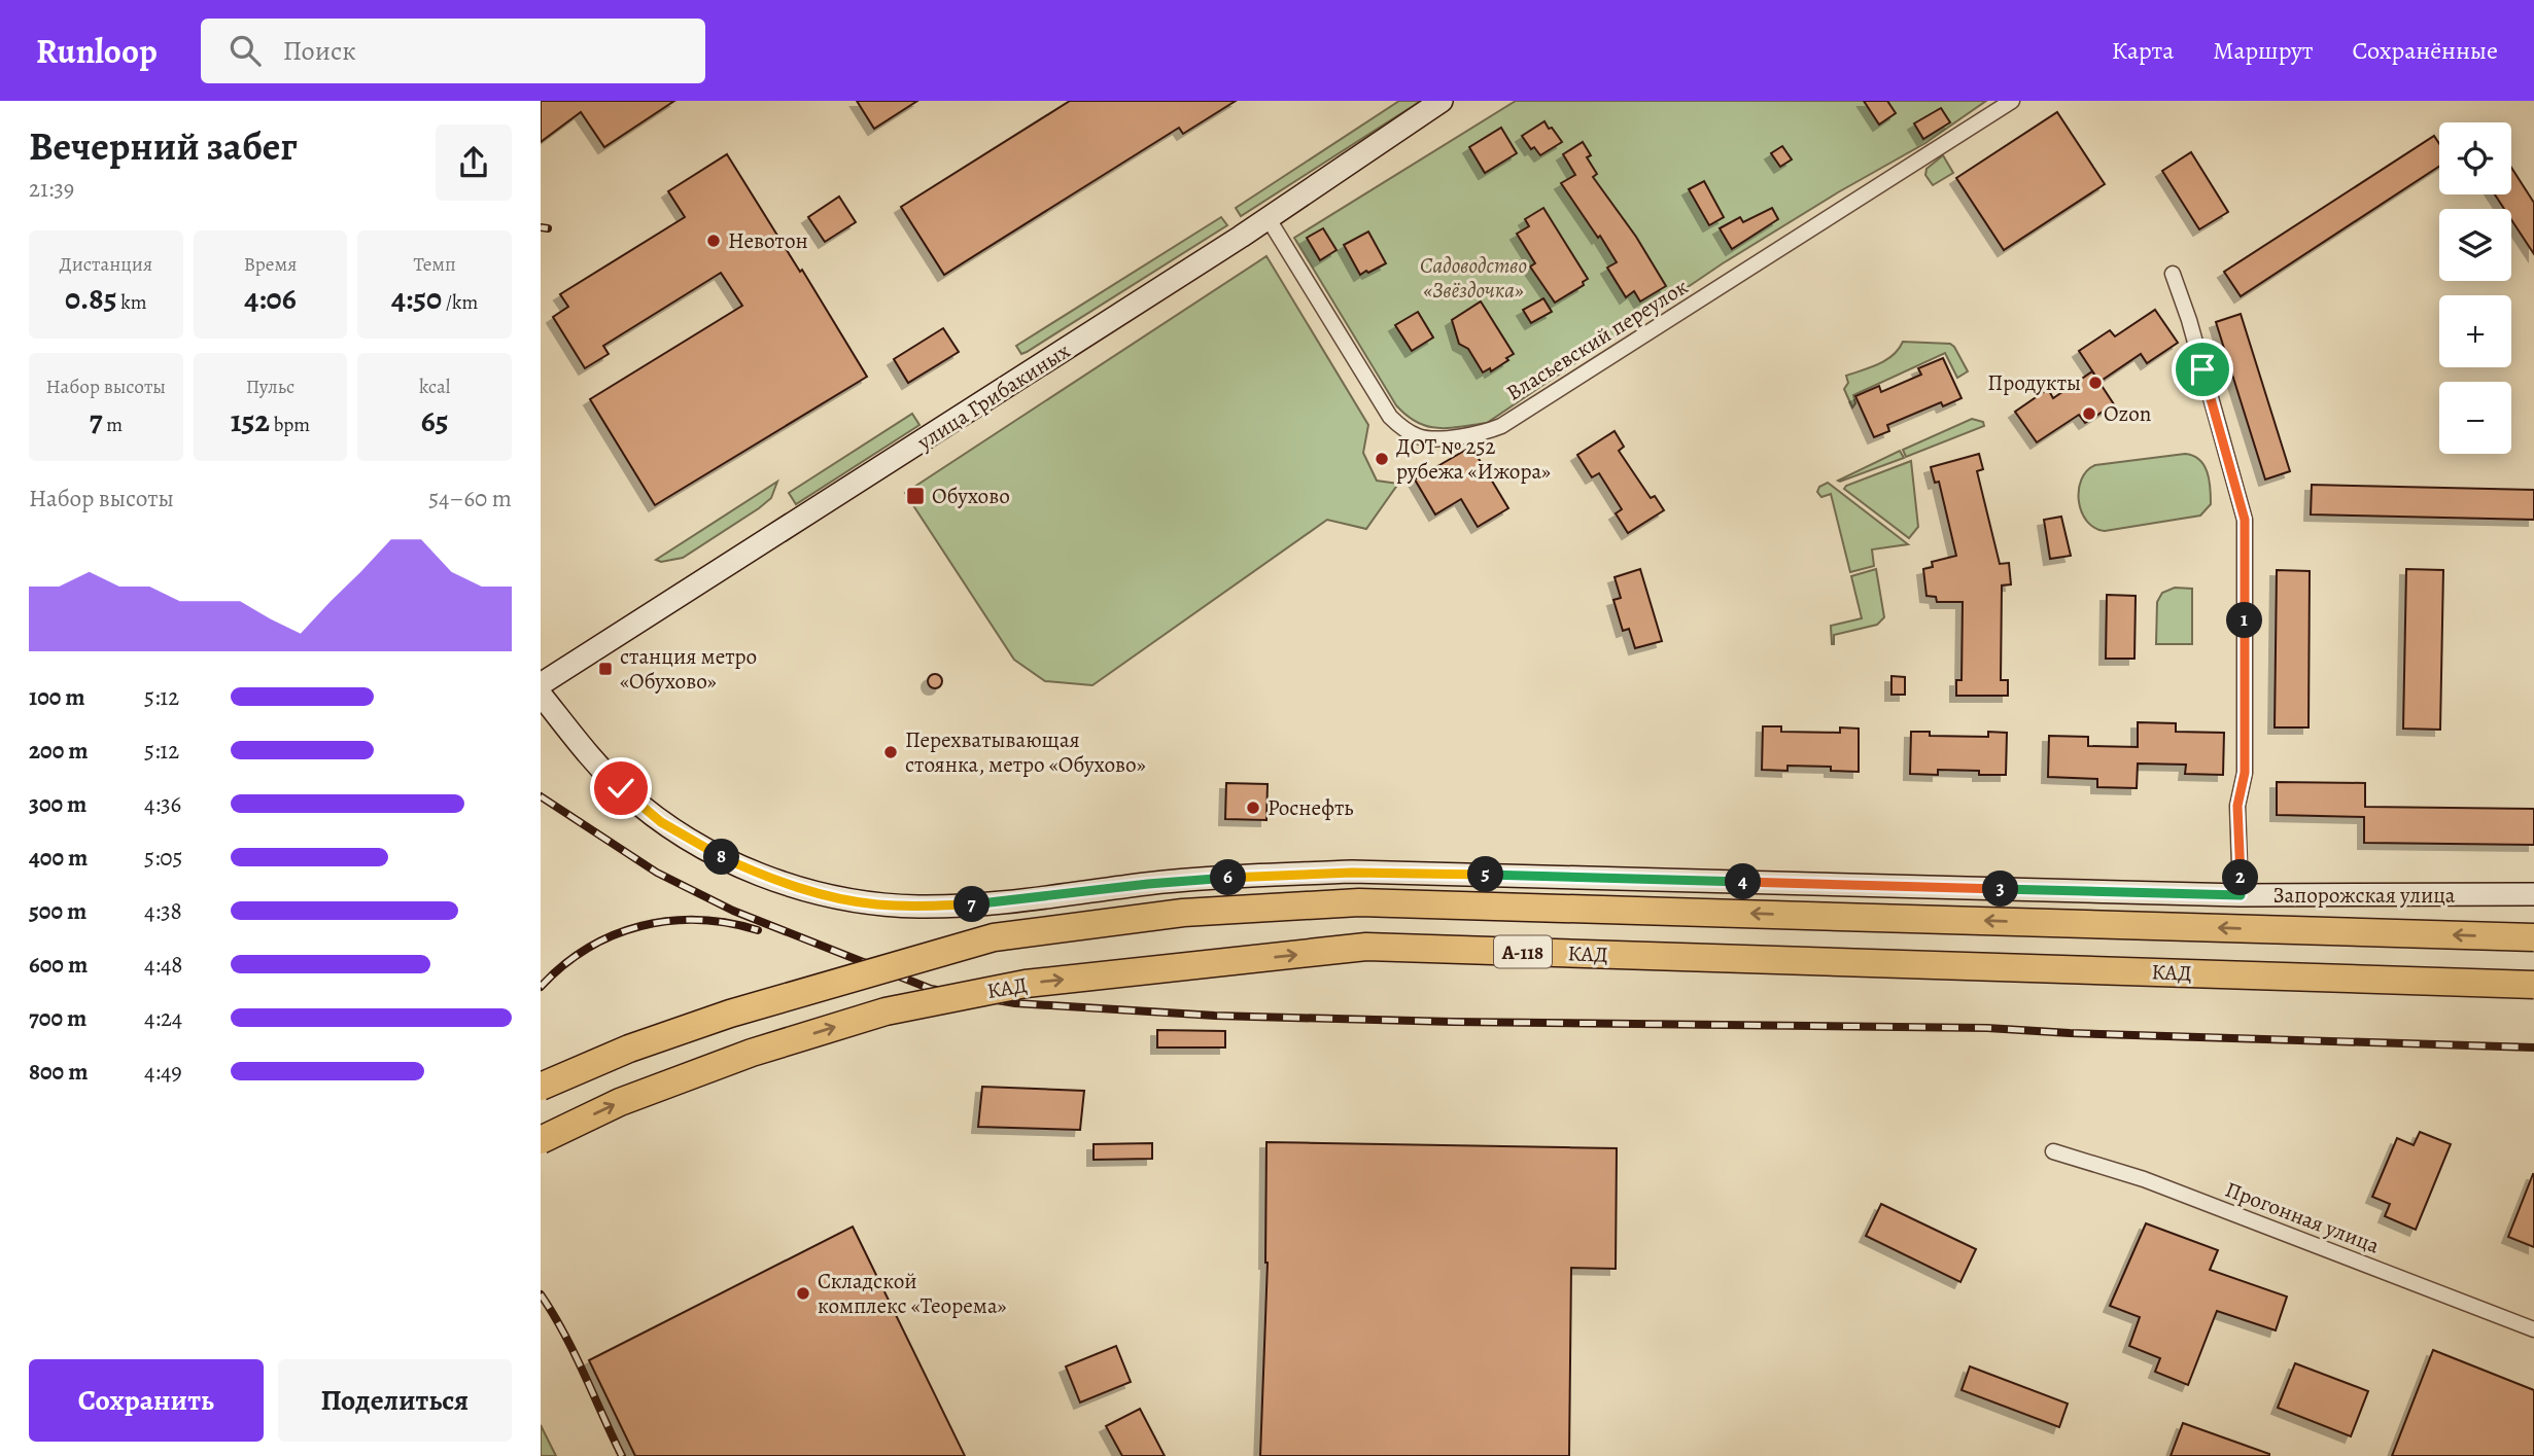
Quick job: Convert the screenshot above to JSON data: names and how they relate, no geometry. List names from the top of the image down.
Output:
{
  "streets": {
    "highway": ["А-118", "КАД"],
    "street": [
      "Власьевский переулок",
      "улица Грибакиных",
      "Запорожская улица",
      "Прогонная улица"
    ]
  },
  "crossings": [
    ["Власьевский переулок", "улица Грибакиных"]
  ],
  "parks": ["Садоводство «Звёздочка»"],
  "places": {
    "other": [
      "Невотон",
      "Продукты",
      "Ozon",
      "ДОТ № 252 рубежа «Ижора»",
      "Перехватывающая стоянка, метро «Обухово»",
      "Роснефть",
      "Складской комплекс «Теорема»"
    ],
    "transit": ["Обухово", "станция метро «Обухово»"]
  },
  "page": {
    "header": "Runloop",
    "search": "Поиск",
    "nav": ["Карта", "Маршрут", "Сохранённые"],
    "heading": ["Вечерний забег", "21:39"],
    "map_buttons": ["+", "−"],
    "stats": [
      ["Дистанция", "0.85 km"],
      ["Время", "4:06"],
      ["Темп", "4:50 /km"],
      ["Набор высоты", "7 m"],
      ["Пульс", "152 bpm"],
      ["kcal", "65"]
    ],
    "chart": ["Набор высоты", "54–60 m"],
    "pins": [
      "1",
      "8",
      "5",
      "2",
      "6",
      "4",
      "3",
      "7"
    ],
    "list": [
      {
        "name": "100 m",
        "note": "5:12"
      },
      {
        "name": "200 m",
        "note": "5:12"
      },
      {
        "name": "300 m",
        "note": "4:36"
      },
      {
        "name": "400 m",
        "note": "5:05"
      },
      {
        "name": "500 m",
        "note": "4:38"
      },
      {
        "name": "600 m",
        "note": "4:48"
      },
      {
        "name": "700 m",
        "note": "4:24"
      },
      {
        "name": "800 m",
        "note": "4:49"
      }
    ],
    "buttons": ["Сохранить", "Поделиться"]
  }
}
